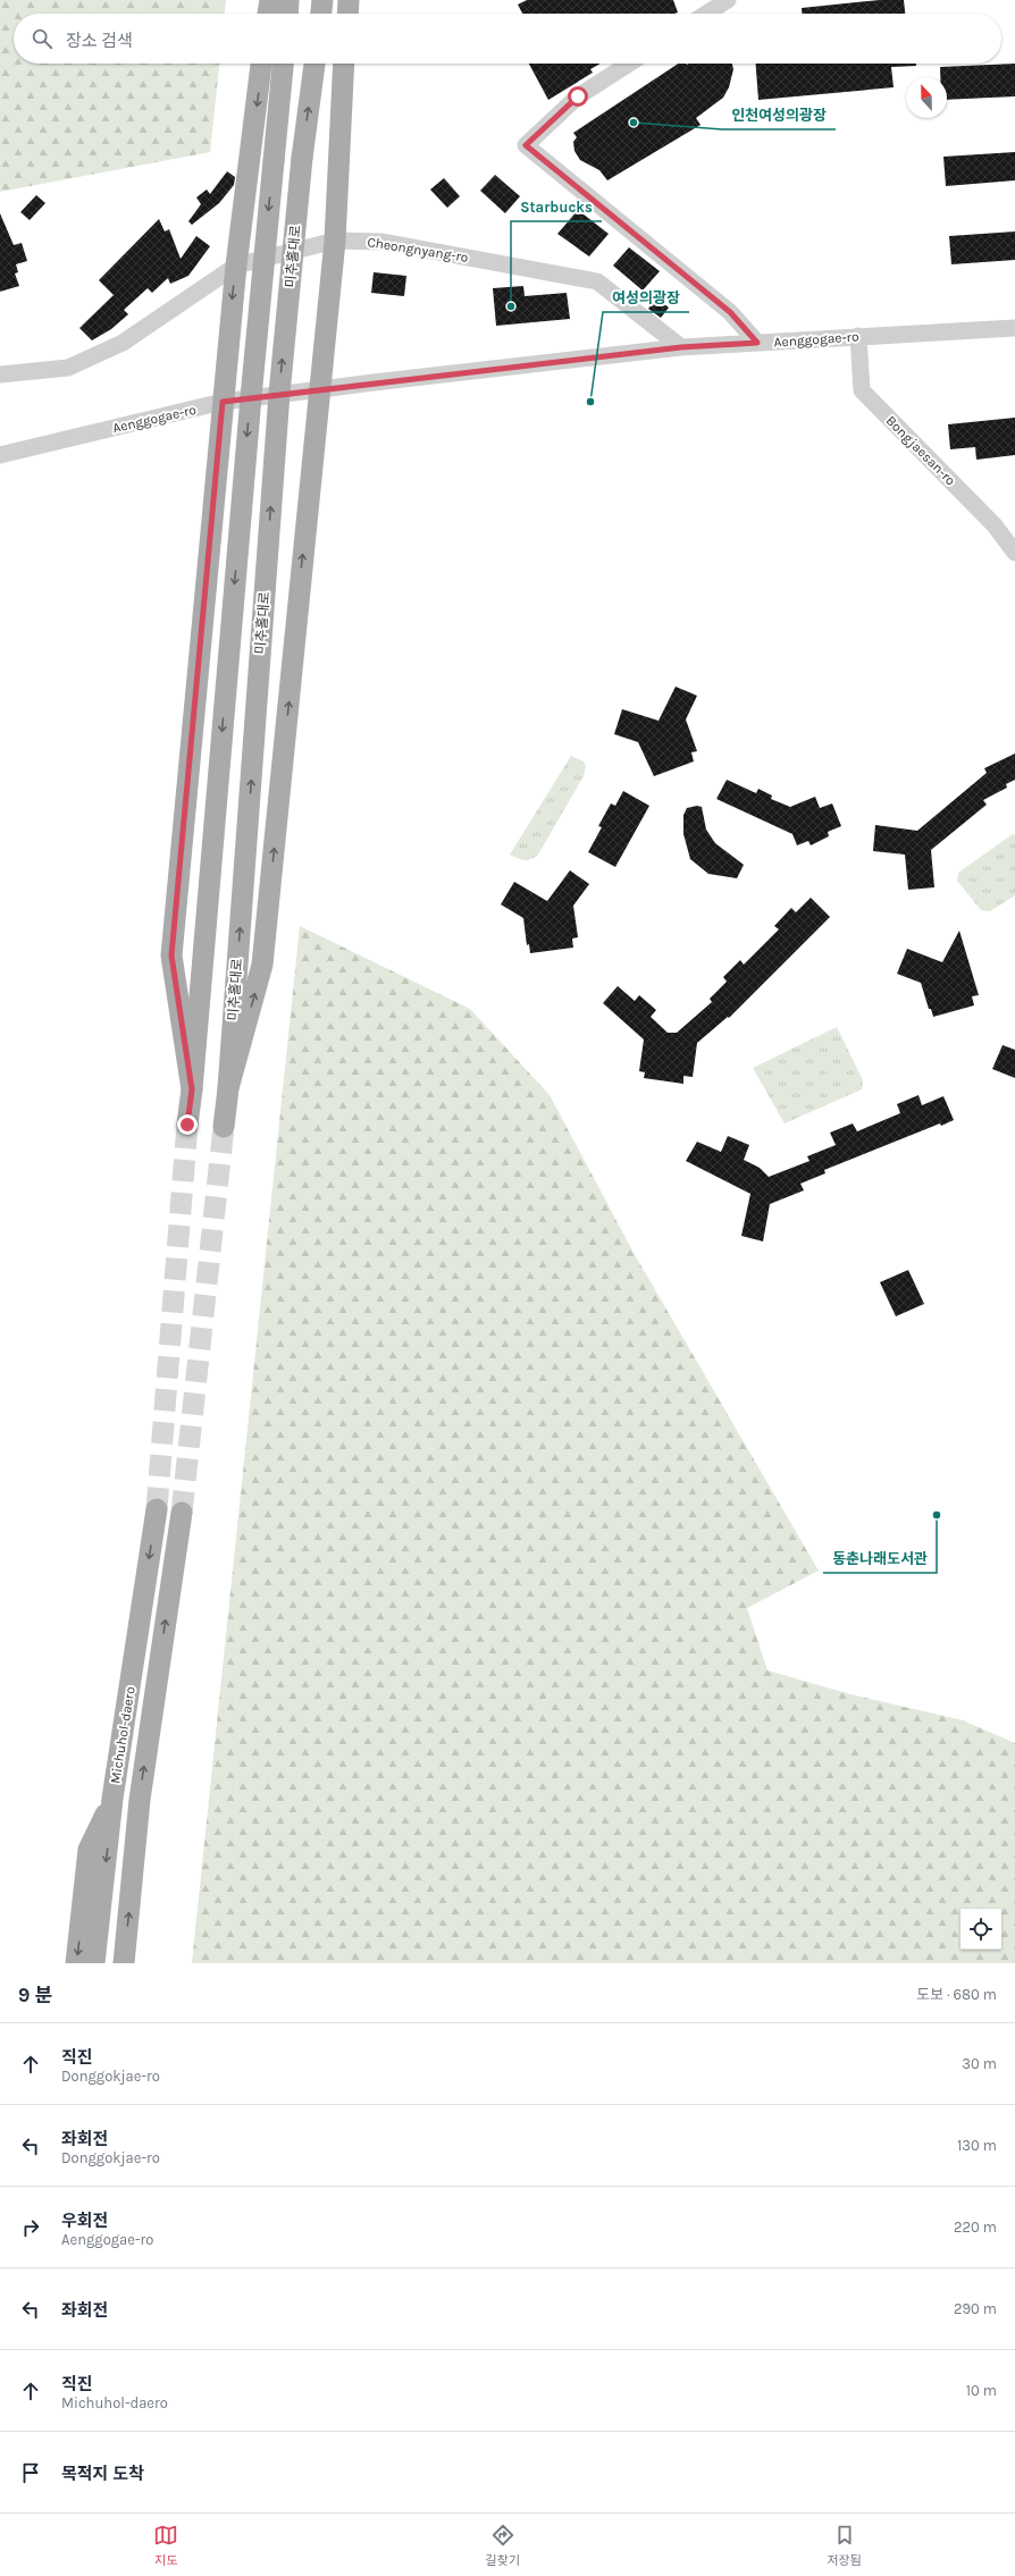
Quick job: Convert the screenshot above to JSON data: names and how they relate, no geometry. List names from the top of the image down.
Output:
{
  "streets": {
    "main road": ["미추홀대로", "Michuhol-daero"],
    "street": ["Cheongnyang-ro", "Aenggogae-ro", "Bongjaesan-ro"]
  },
  "crossings": [
    ["Cheongnyang-ro", "Aenggogae-ro"],
    ["Aenggogae-ro", "Bongjaesan-ro"]
  ],
  "places": [
    "인천여성의광장",
    "Starbucks",
    "여성의광장",
    "동춘나래도서관"
  ],
  "north": "top",
  "page": {
    "search": "장소 검색",
    "heading": ["9 분", "도보 · 680 m"],
    "list": [
      ["직진", "Donggokjae-ro", "30 m"],
      ["좌회전", "Donggokjae-ro", "130 m"],
      ["우회전", "Aenggogae-ro", "220 m"],
      ["좌회전", "290 m"],
      ["직진", "Michuhol-daero", "10 m"],
      "목적지 도착"
    ],
    "nav": ["지도", "길찾기", "저장됨"]
  }
}
